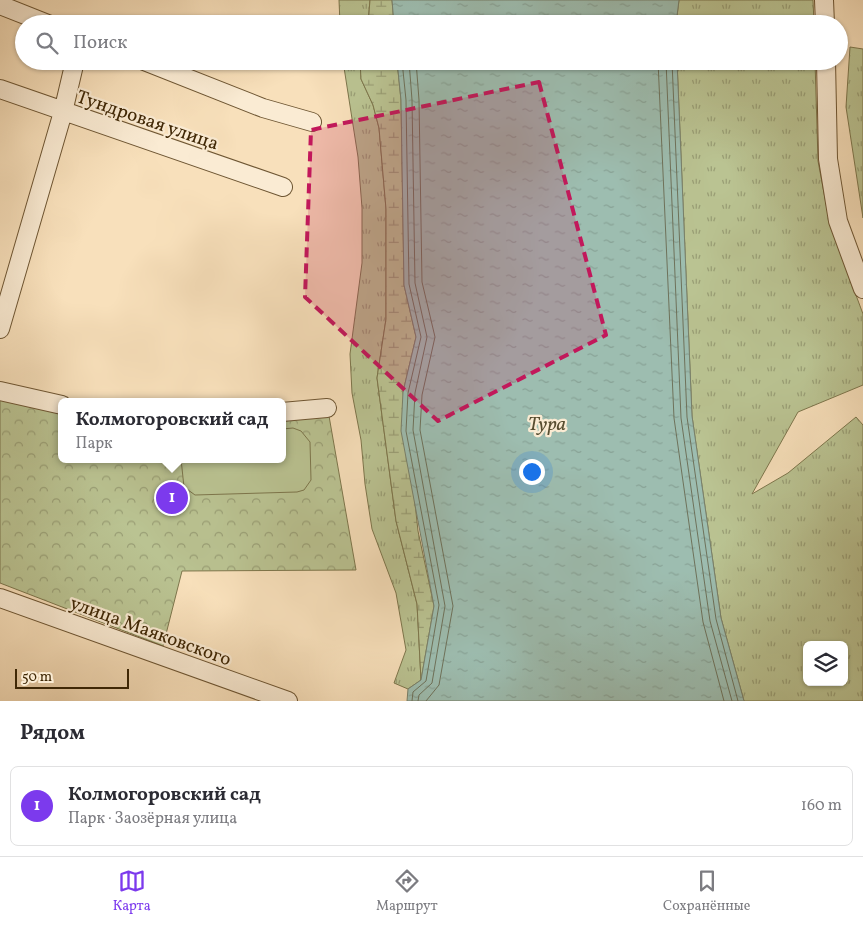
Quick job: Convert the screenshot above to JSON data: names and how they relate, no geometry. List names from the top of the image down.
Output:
{
  "streets": {
    "street": ["Тундровая улица", "улица Маяковского"]
  },
  "water": ["Тура"],
  "scale_bar": "50 m",
  "page": {
    "search": "Поиск",
    "popup": ["Колмогоровский сад", "Парк"],
    "pins": "1",
    "scale": "50 m",
    "heading": "Рядом",
    "list": [
      {
        "mark": "1",
        "name": "Колмогоровский сад",
        "note": "Парк · Заозёрная улица",
        "value": "160 m"
      }
    ],
    "nav": ["Карта", "Маршрут", "Сохранённые"]
  }
}
